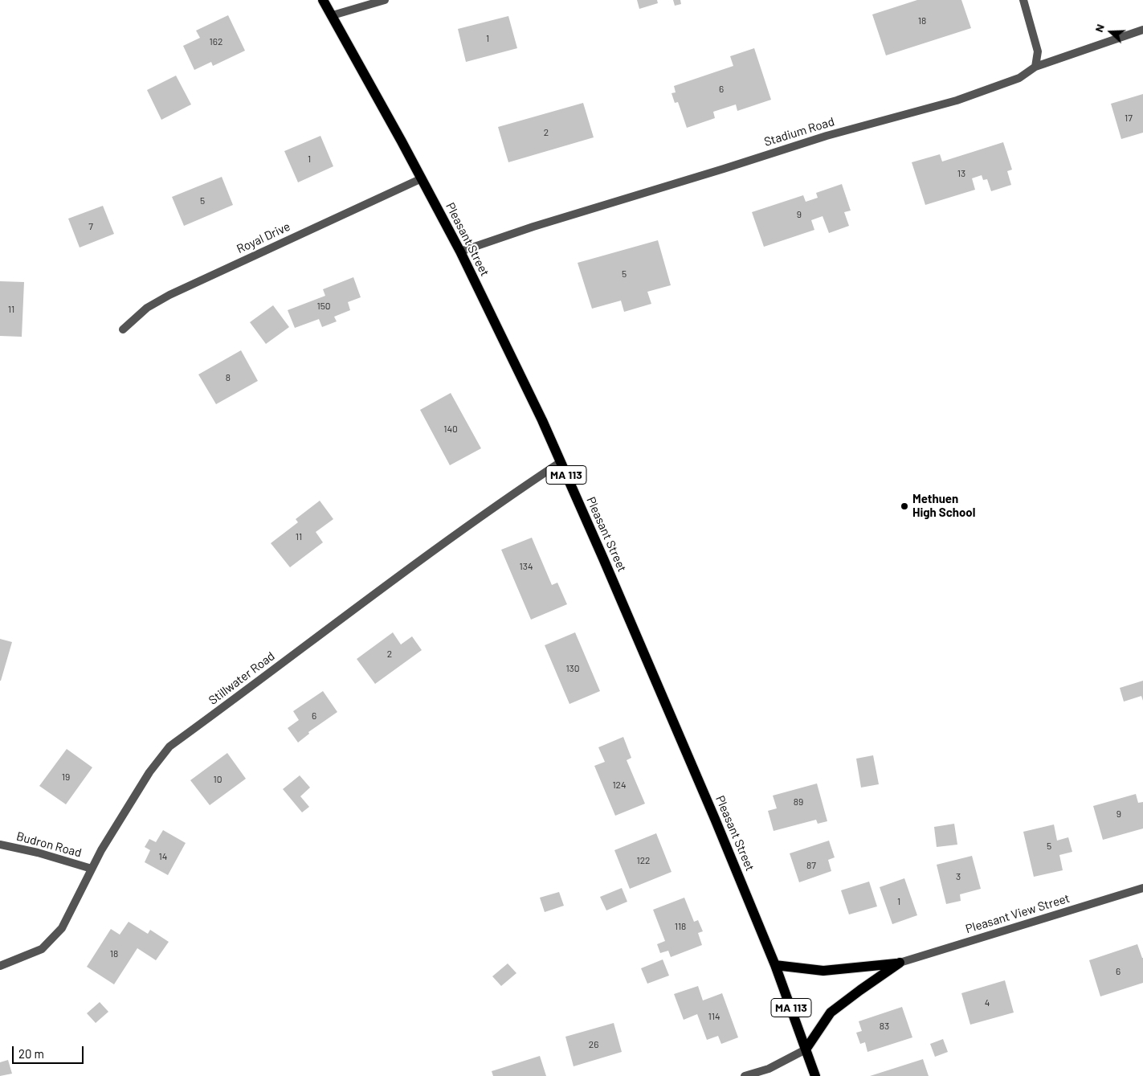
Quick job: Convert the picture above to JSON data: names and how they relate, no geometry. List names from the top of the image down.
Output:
{
  "streets": {
    "main road": ["Pleasant Street", "MA 113"],
    "street": [
      "Stadium Road",
      "Royal Drive",
      "Stillwater Road",
      "Budron Road",
      "Pleasant View Street"
    ]
  },
  "crossings": [
    ["Stadium Road", "Pleasant Street"],
    ["Royal Drive", "Pleasant Street"],
    ["Pleasant Street", "Stillwater Road"],
    ["Stillwater Road", "Budron Road"]
  ],
  "places": ["Methuen High School"],
  "house_numbers": [
    "18",
    "1",
    "162",
    "6",
    "17",
    "2",
    "1",
    "13",
    "5",
    "9",
    "7",
    "5",
    "150",
    "11",
    "8",
    "140",
    "11",
    "134",
    "2",
    "130",
    "6",
    "19",
    "10",
    "124",
    "89",
    "9",
    "5",
    "14",
    "122",
    "87",
    "3",
    "1",
    "118",
    "18",
    "6",
    "4",
    "114",
    "83",
    "26"
  ],
  "scale_bar": "20 m",
  "north": "left"
}
